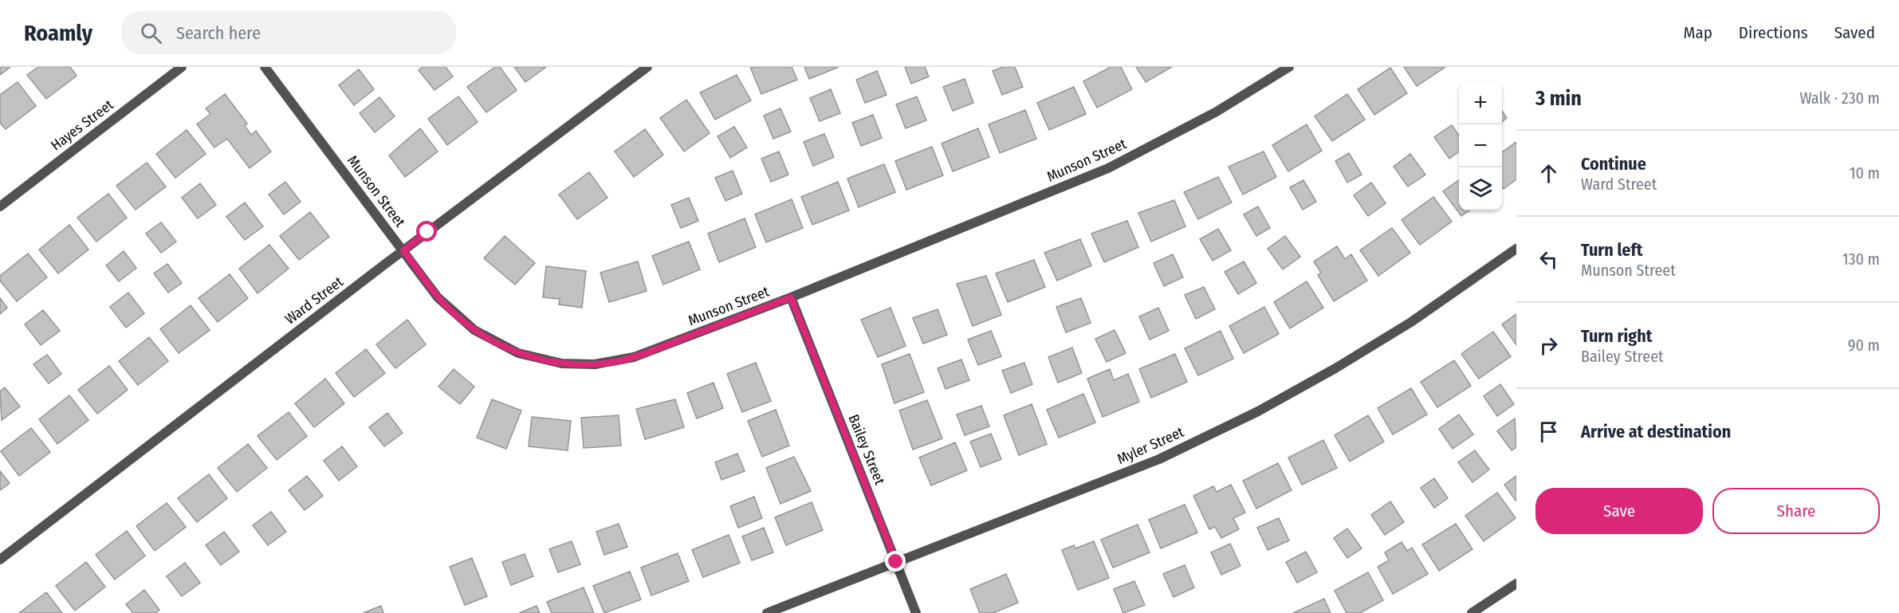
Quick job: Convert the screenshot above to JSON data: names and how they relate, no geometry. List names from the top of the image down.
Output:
{
  "streets": {
    "street": [
      "Hayes Street",
      "Munson Street",
      "Ward Street",
      "Myler Street",
      "Bailey Street"
    ]
  },
  "crossings": [
    ["Munson Street", "Ward Street"],
    ["Munson Street", "Bailey Street"],
    ["Myler Street", "Bailey Street"]
  ],
  "page": {
    "header": "Roamly",
    "search": "Search here",
    "nav": ["Map", "Directions", "Saved"],
    "heading": ["3 min", "Walk · 230 m"],
    "map_buttons": ["+", "−"],
    "list": [
      ["Continue", "Ward Street", "10 m"],
      ["Turn left", "Munson Street", "130 m"],
      ["Turn right", "Bailey Street", "90 m"],
      "Arrive at destination"
    ],
    "buttons": ["Save", "Share"]
  }
}
